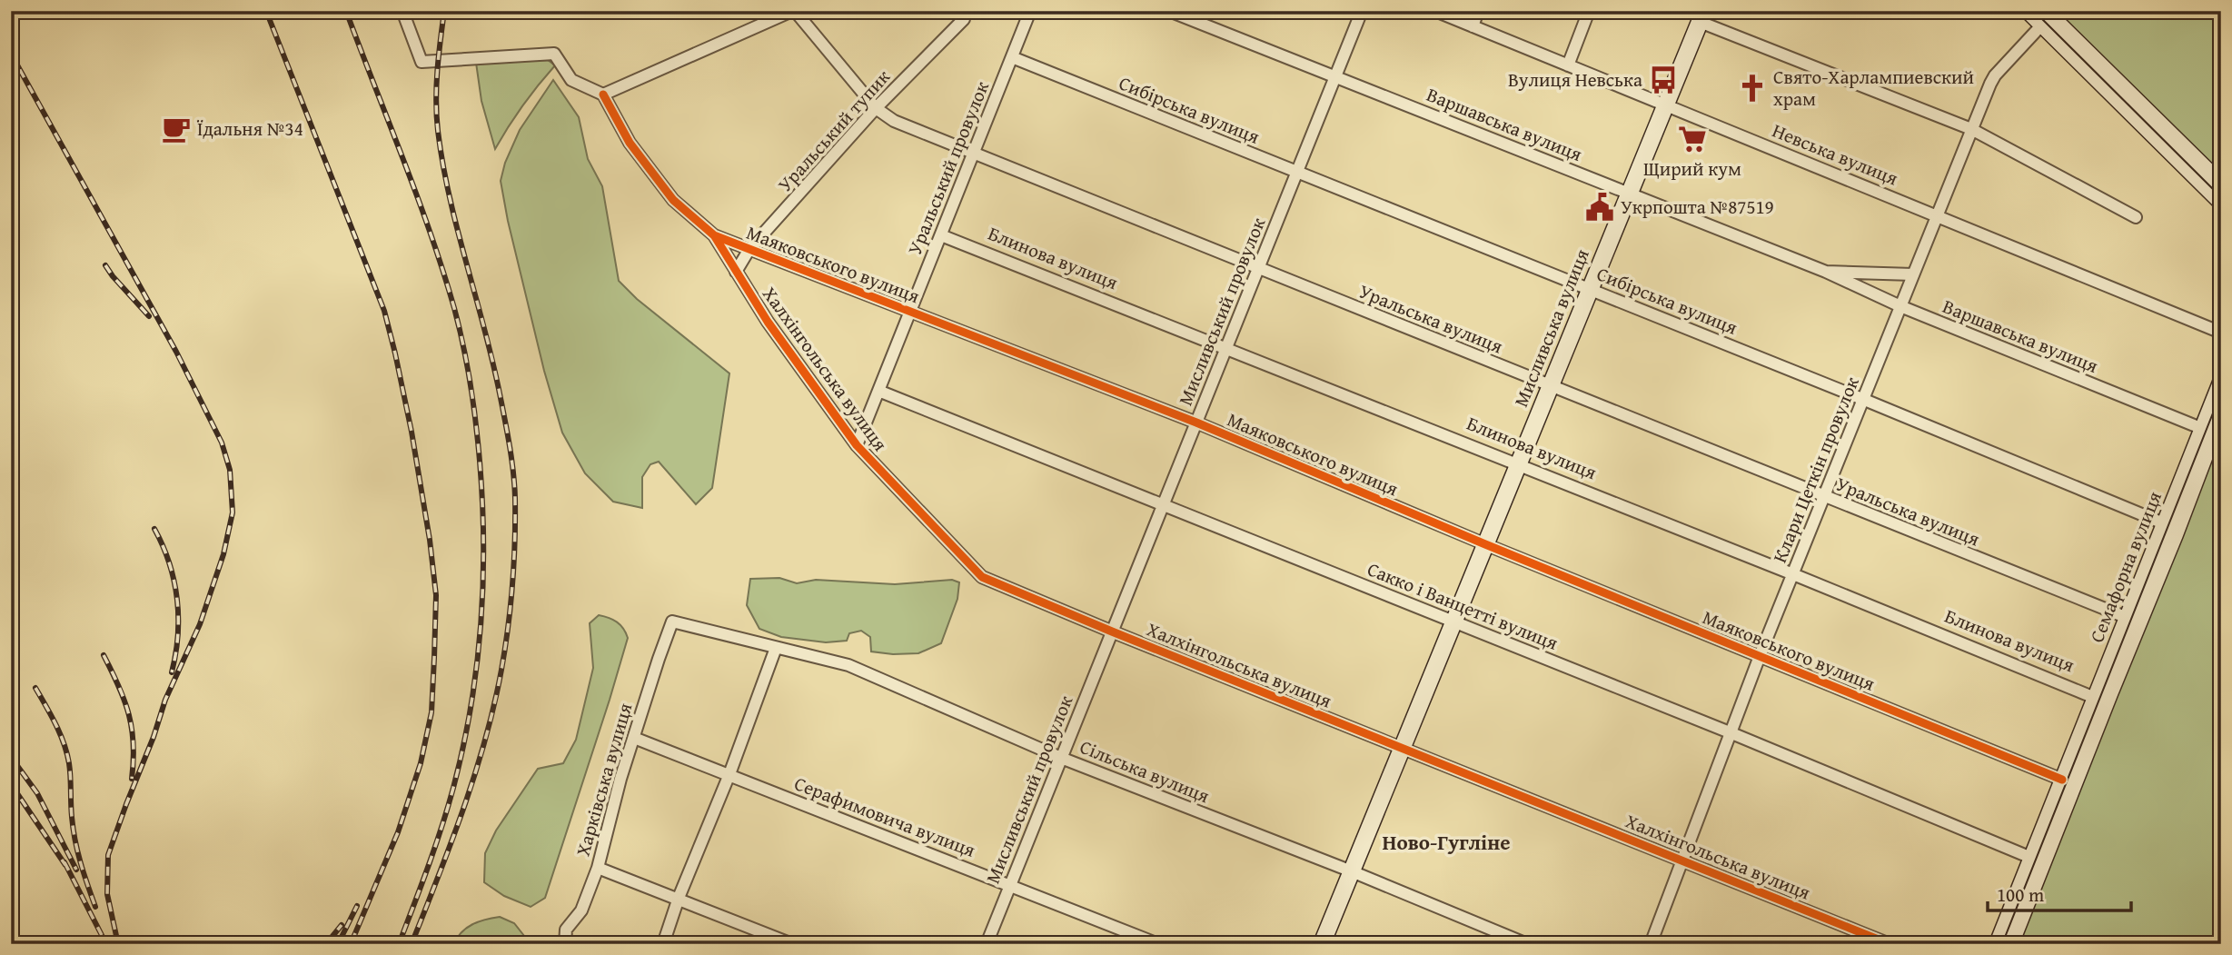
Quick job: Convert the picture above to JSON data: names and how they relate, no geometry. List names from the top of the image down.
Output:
{
  "streets": {
    "main road": ["Мисливська вулиця", "Семафорна вулиця"],
    "street": [
      "Сибірська вулиця",
      "Варшавська вулиця",
      "Уральський тупик",
      "Невська вулиця",
      "Уральський провулок",
      "Блинова вулиця",
      "Маяковського вулиця",
      "Мисливський провулок",
      "Уральська вулиця",
      "Халхінгольська вулиця",
      "Клари Цеткін провулок",
      "Сакко і Ванцетті вулиця",
      "Сільська вулиця",
      "Харківська вулиця",
      "Серафимовича вулиця"
    ]
  },
  "crossings": [
    ["Сибірська вулиця", "Уральський провулок"],
    ["Сибірська вулиця", "Мисливський провулок"],
    ["Сибірська вулиця", "Мисливська вулиця"],
    ["Сибірська вулиця", "Клари Цеткін провулок"],
    ["Сибірська вулиця", "Семафорна вулиця"],
    ["Варшавська вулиця", "Мисливський провулок"],
    ["Варшавська вулиця", "Мисливська вулиця"],
    ["Варшавська вулиця", "Клари Цеткін провулок"],
    ["Варшавська вулиця", "Семафорна вулиця"],
    ["Уральський тупик", "Маяковського вулиця"],
    ["Уральський тупик", "Уральська вулиця"],
    ["Уральський тупик", "Халхінгольська вулиця"],
    ["Невська вулиця", "Мисливська вулиця"],
    ["Невська вулиця", "Клари Цеткін провулок"],
    ["Уральський провулок", "Блинова вулиця"],
    ["Уральський провулок", "Маяковського вулиця"],
    ["Уральський провулок", "Уральська вулиця"],
    ["Уральський провулок", "Халхінгольська вулиця"],
    ["Уральський провулок", "Сакко і Ванцетті вулиця"],
    ["Блинова вулиця", "Мисливський провулок"],
    ["Блинова вулиця", "Мисливська вулиця"],
    ["Блинова вулиця", "Клари Цеткін провулок"],
    ["Блинова вулиця", "Семафорна вулиця"],
    ["Маяковського вулиця", "Мисливський провулок"],
    ["Маяковського вулиця", "Мисливська вулиця"],
    ["Маяковського вулиця", "Халхінгольська вулиця"],
    ["Маяковського вулиця", "Клари Цеткін провулок"],
    ["Маяковського вулиця", "Семафорна вулиця"],
    ["Мисливський провулок", "Уральська вулиця"],
    ["Мисливський провулок", "Халхінгольська вулиця"],
    ["Мисливський провулок", "Сакко і Ванцетті вулиця"],
    ["Мисливський провулок", "Сільська вулиця"],
    ["Мисливський провулок", "Серафимовича вулиця"],
    ["Уральська вулиця", "Мисливська вулиця"],
    ["Уральська вулиця", "Клари Цеткін провулок"],
    ["Уральська вулиця", "Семафорна вулиця"],
    ["Мисливська вулиця", "Халхінгольська вулиця"],
    ["Мисливська вулиця", "Сакко і Ванцетті вулиця"],
    ["Мисливська вулиця", "Сільська вулиця"],
    ["Халхінгольська вулиця", "Клари Цеткін провулок"],
    ["Клари Цеткін провулок", "Сакко і Ванцетті вулиця"],
    ["Семафорна вулиця", "Сакко і Ванцетті вулиця"],
    ["Сільська вулиця", "Харківська вулиця"],
    ["Харківська вулиця", "Серафимовича вулиця"]
  ],
  "districts": ["Ново-Гугліне"],
  "places": {
    "bus stop": ["Вулиця Невська"],
    "church": ["Свято-Харлампиевский храм"],
    "cafe": ["Їдальня №34"],
    "supermarket": ["Щирий кум"],
    "public building": ["Укрпошта №87519"]
  },
  "scale_bar": "100 m"
}
